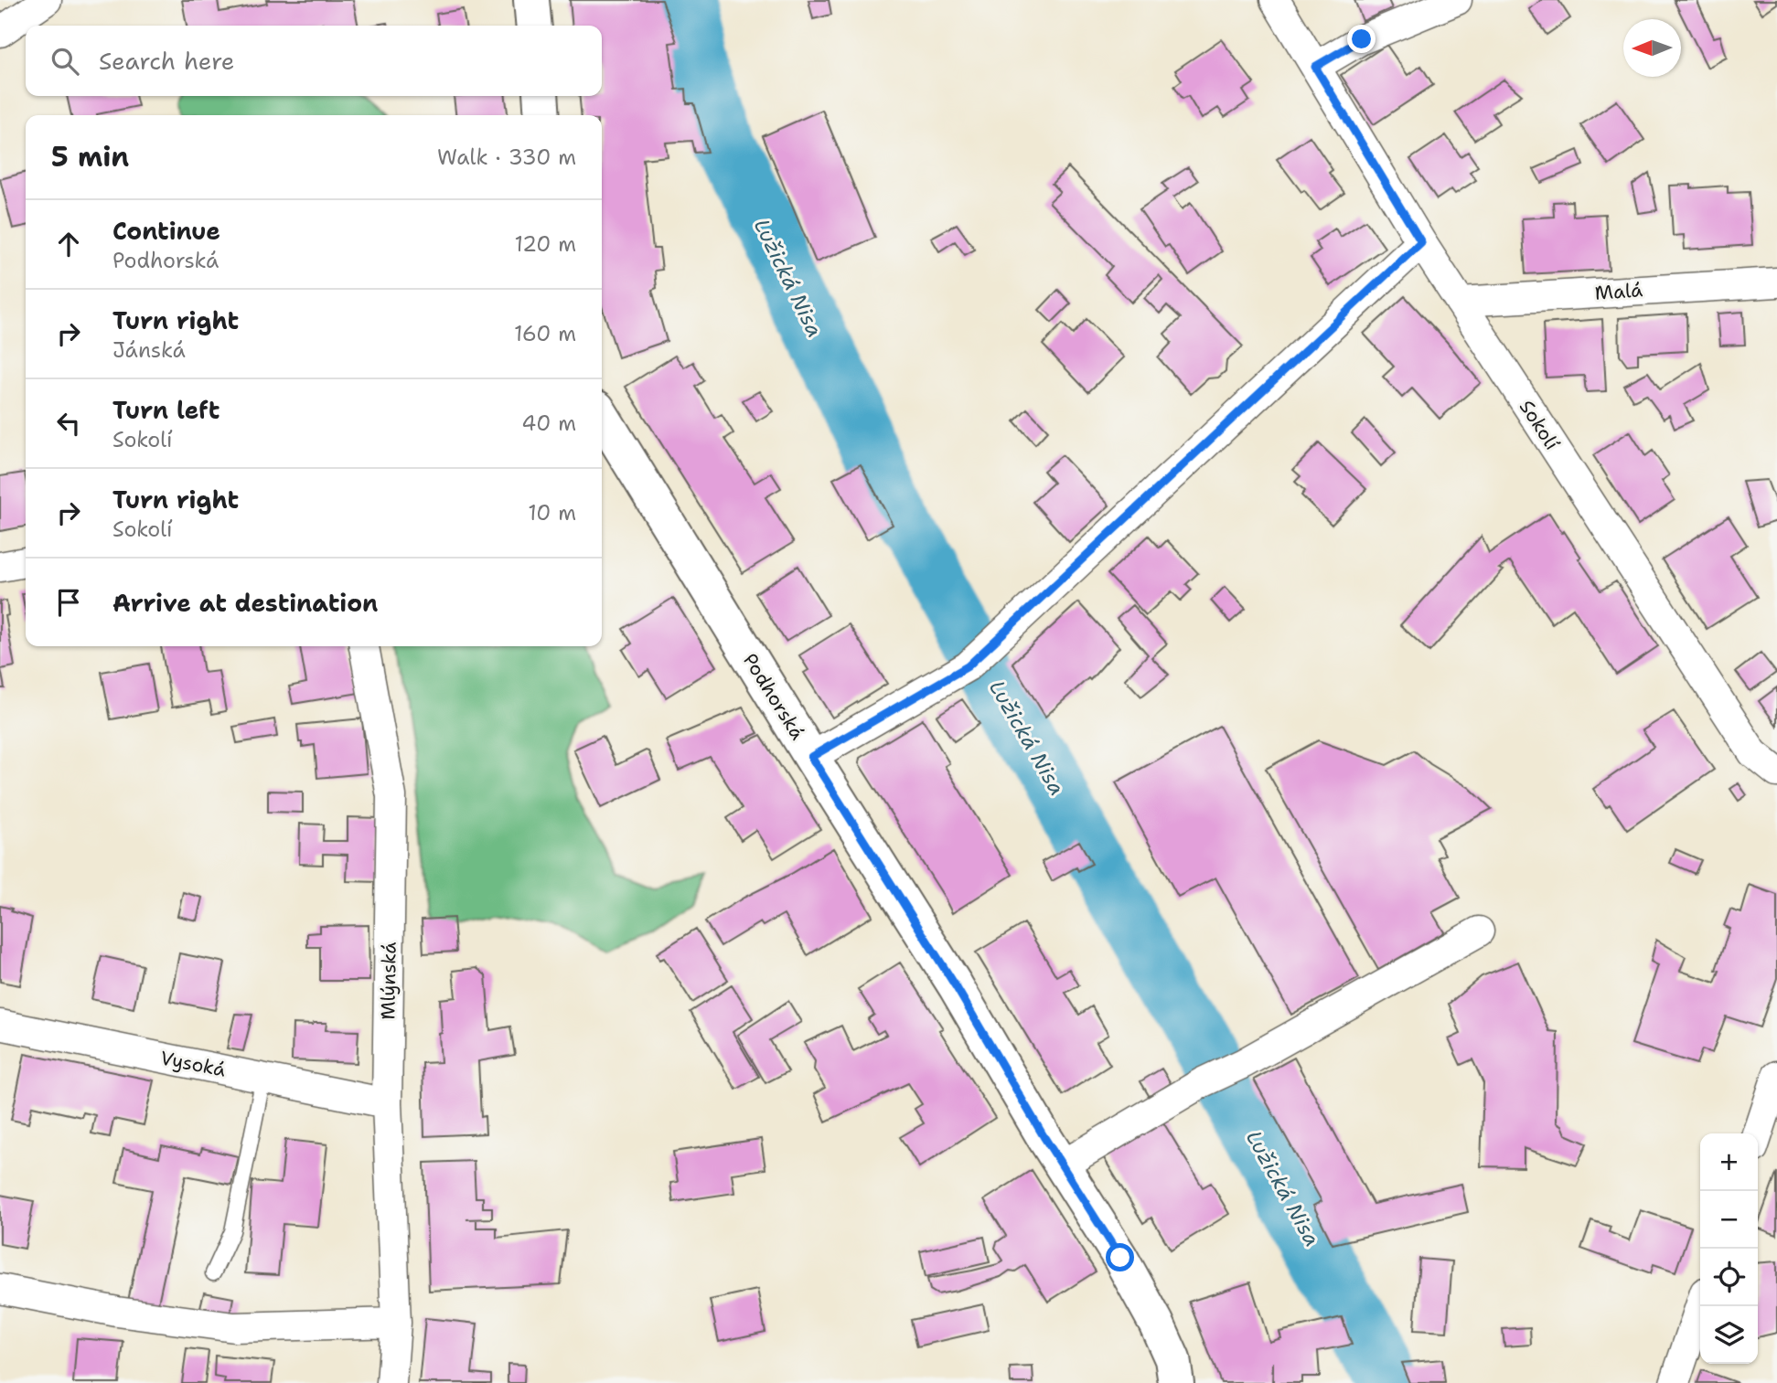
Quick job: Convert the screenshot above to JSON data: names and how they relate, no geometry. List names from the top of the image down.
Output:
{
  "streets": {
    "main road": ["Podhorská"],
    "street": [
      "Malá",
      "Sokolí",
      "Mlýnská",
      "Vysoká"
    ]
  },
  "crossings": [
    ["Malá", "Sokolí"],
    ["Mlýnská", "Vysoká"]
  ],
  "water": ["Lužická Nisa"],
  "north": "left",
  "page": {
    "search": "Search here",
    "heading": ["5 min", "Walk · 330 m"],
    "list": [
      ["Continue", "Podhorská", "120 m"],
      ["Turn right", "Jánská", "160 m"],
      ["Turn left", "Sokolí", "40 m"],
      ["Turn right", "Sokolí", "10 m"],
      "Arrive at destination"
    ],
    "map_buttons": ["+", "−"]
  }
}
